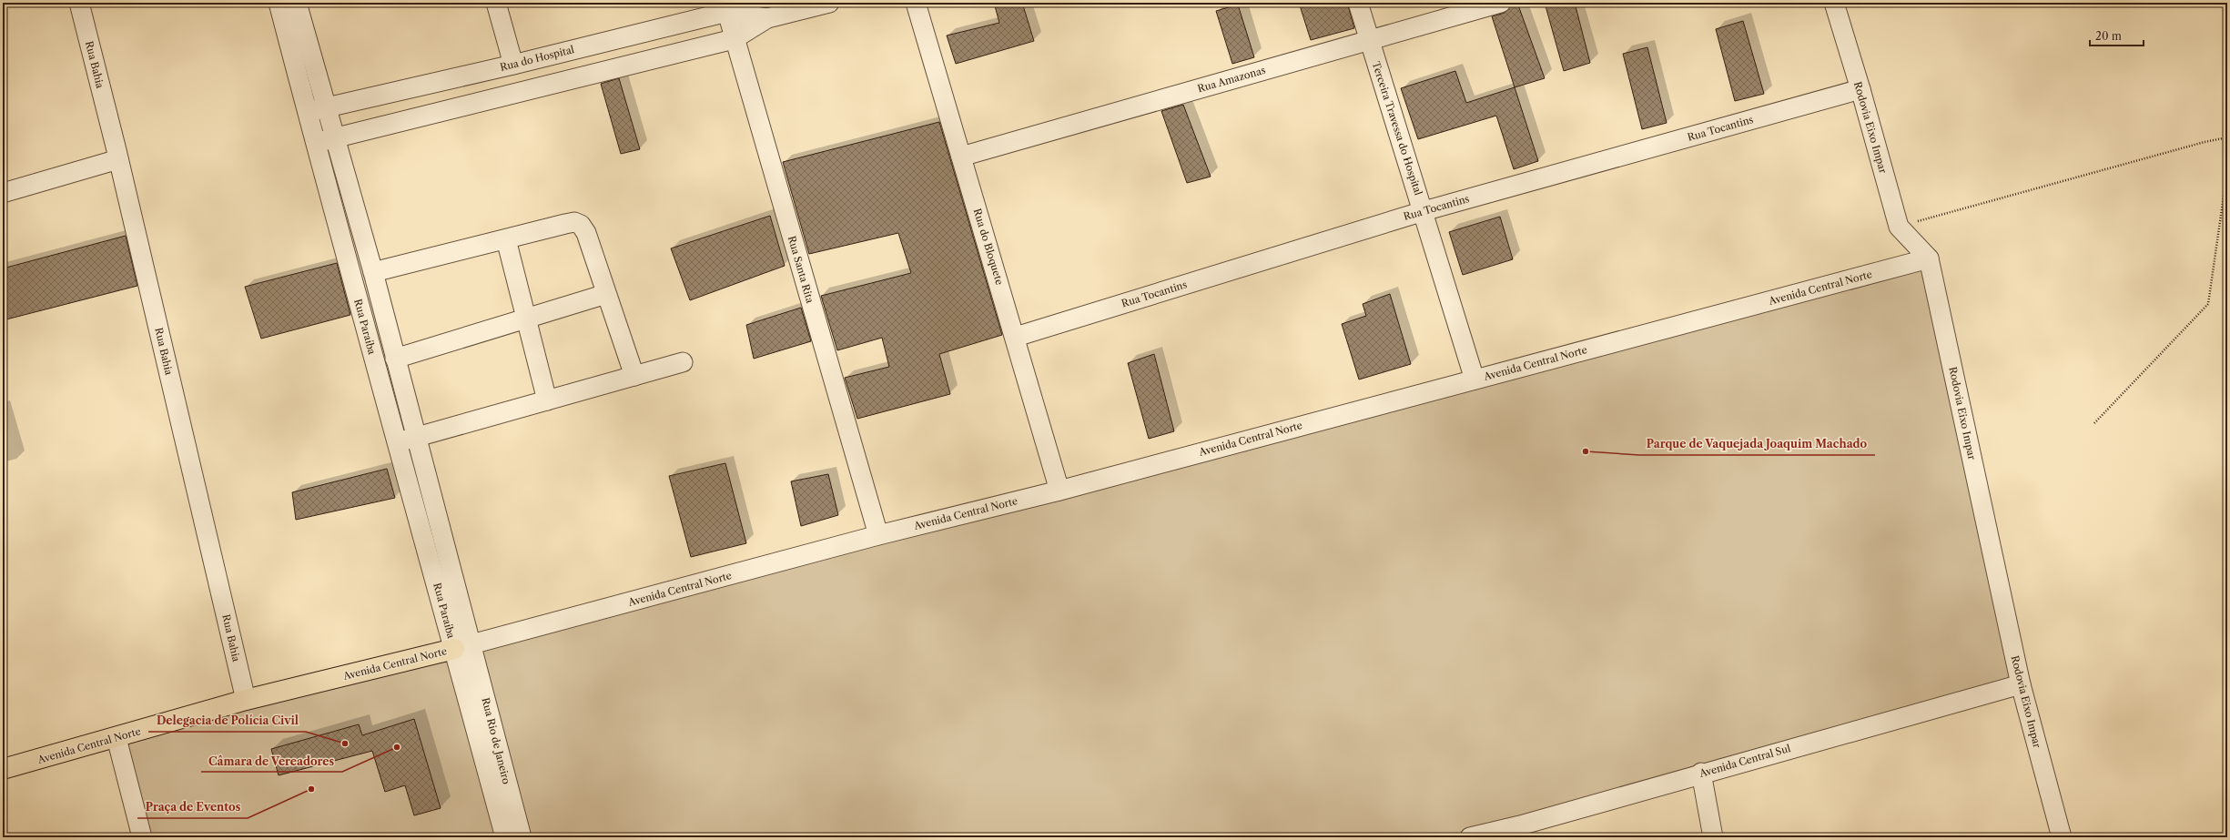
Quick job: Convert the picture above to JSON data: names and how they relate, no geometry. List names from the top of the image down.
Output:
{
  "streets": {
    "main road": ["Avenida Central Norte"],
    "street": [
      "Rua do Hospital",
      "Rua Bahia",
      "Rua Amazonas",
      "Rodovia Eixo Impar",
      "Terceira Travessa do Hospital",
      "Rua Tocantins",
      "Rua do Bloquete",
      "Rua Santa Rita",
      "Rua Paraíba",
      "Rua Rio de Janeiro",
      "Avenida Central Sul"
    ]
  },
  "crossings": [
    ["Rua do Hospital", "Rua Santa Rita"],
    ["Rua do Hospital", "Rua Paraíba"],
    ["Rua Bahia", "Avenida Central Norte"],
    ["Rua Amazonas", "Terceira Travessa do Hospital"],
    ["Rua Amazonas", "Rua do Bloquete"],
    ["Rodovia Eixo Impar", "Rua Tocantins"],
    ["Rodovia Eixo Impar", "Avenida Central Norte"],
    ["Rodovia Eixo Impar", "Avenida Central Sul"],
    ["Terceira Travessa do Hospital", "Rua Tocantins"],
    ["Terceira Travessa do Hospital", "Avenida Central Norte"],
    ["Rua Tocantins", "Rua do Bloquete"],
    ["Rua do Bloquete", "Avenida Central Norte"],
    ["Rua Santa Rita", "Avenida Central Norte"],
    ["Avenida Central Norte", "Rua Paraíba"],
    ["Avenida Central Norte", "Rua Rio de Janeiro"],
    ["Rua Paraíba", "Rua Rio de Janeiro"]
  ],
  "places": [
    "Parque de Vaquejada Joaquim Machado",
    "Delegacia de Polícia Civil",
    "Câmara de Vereadores",
    "Praça de Eventos"
  ],
  "scale_bar": "20 m"
}
